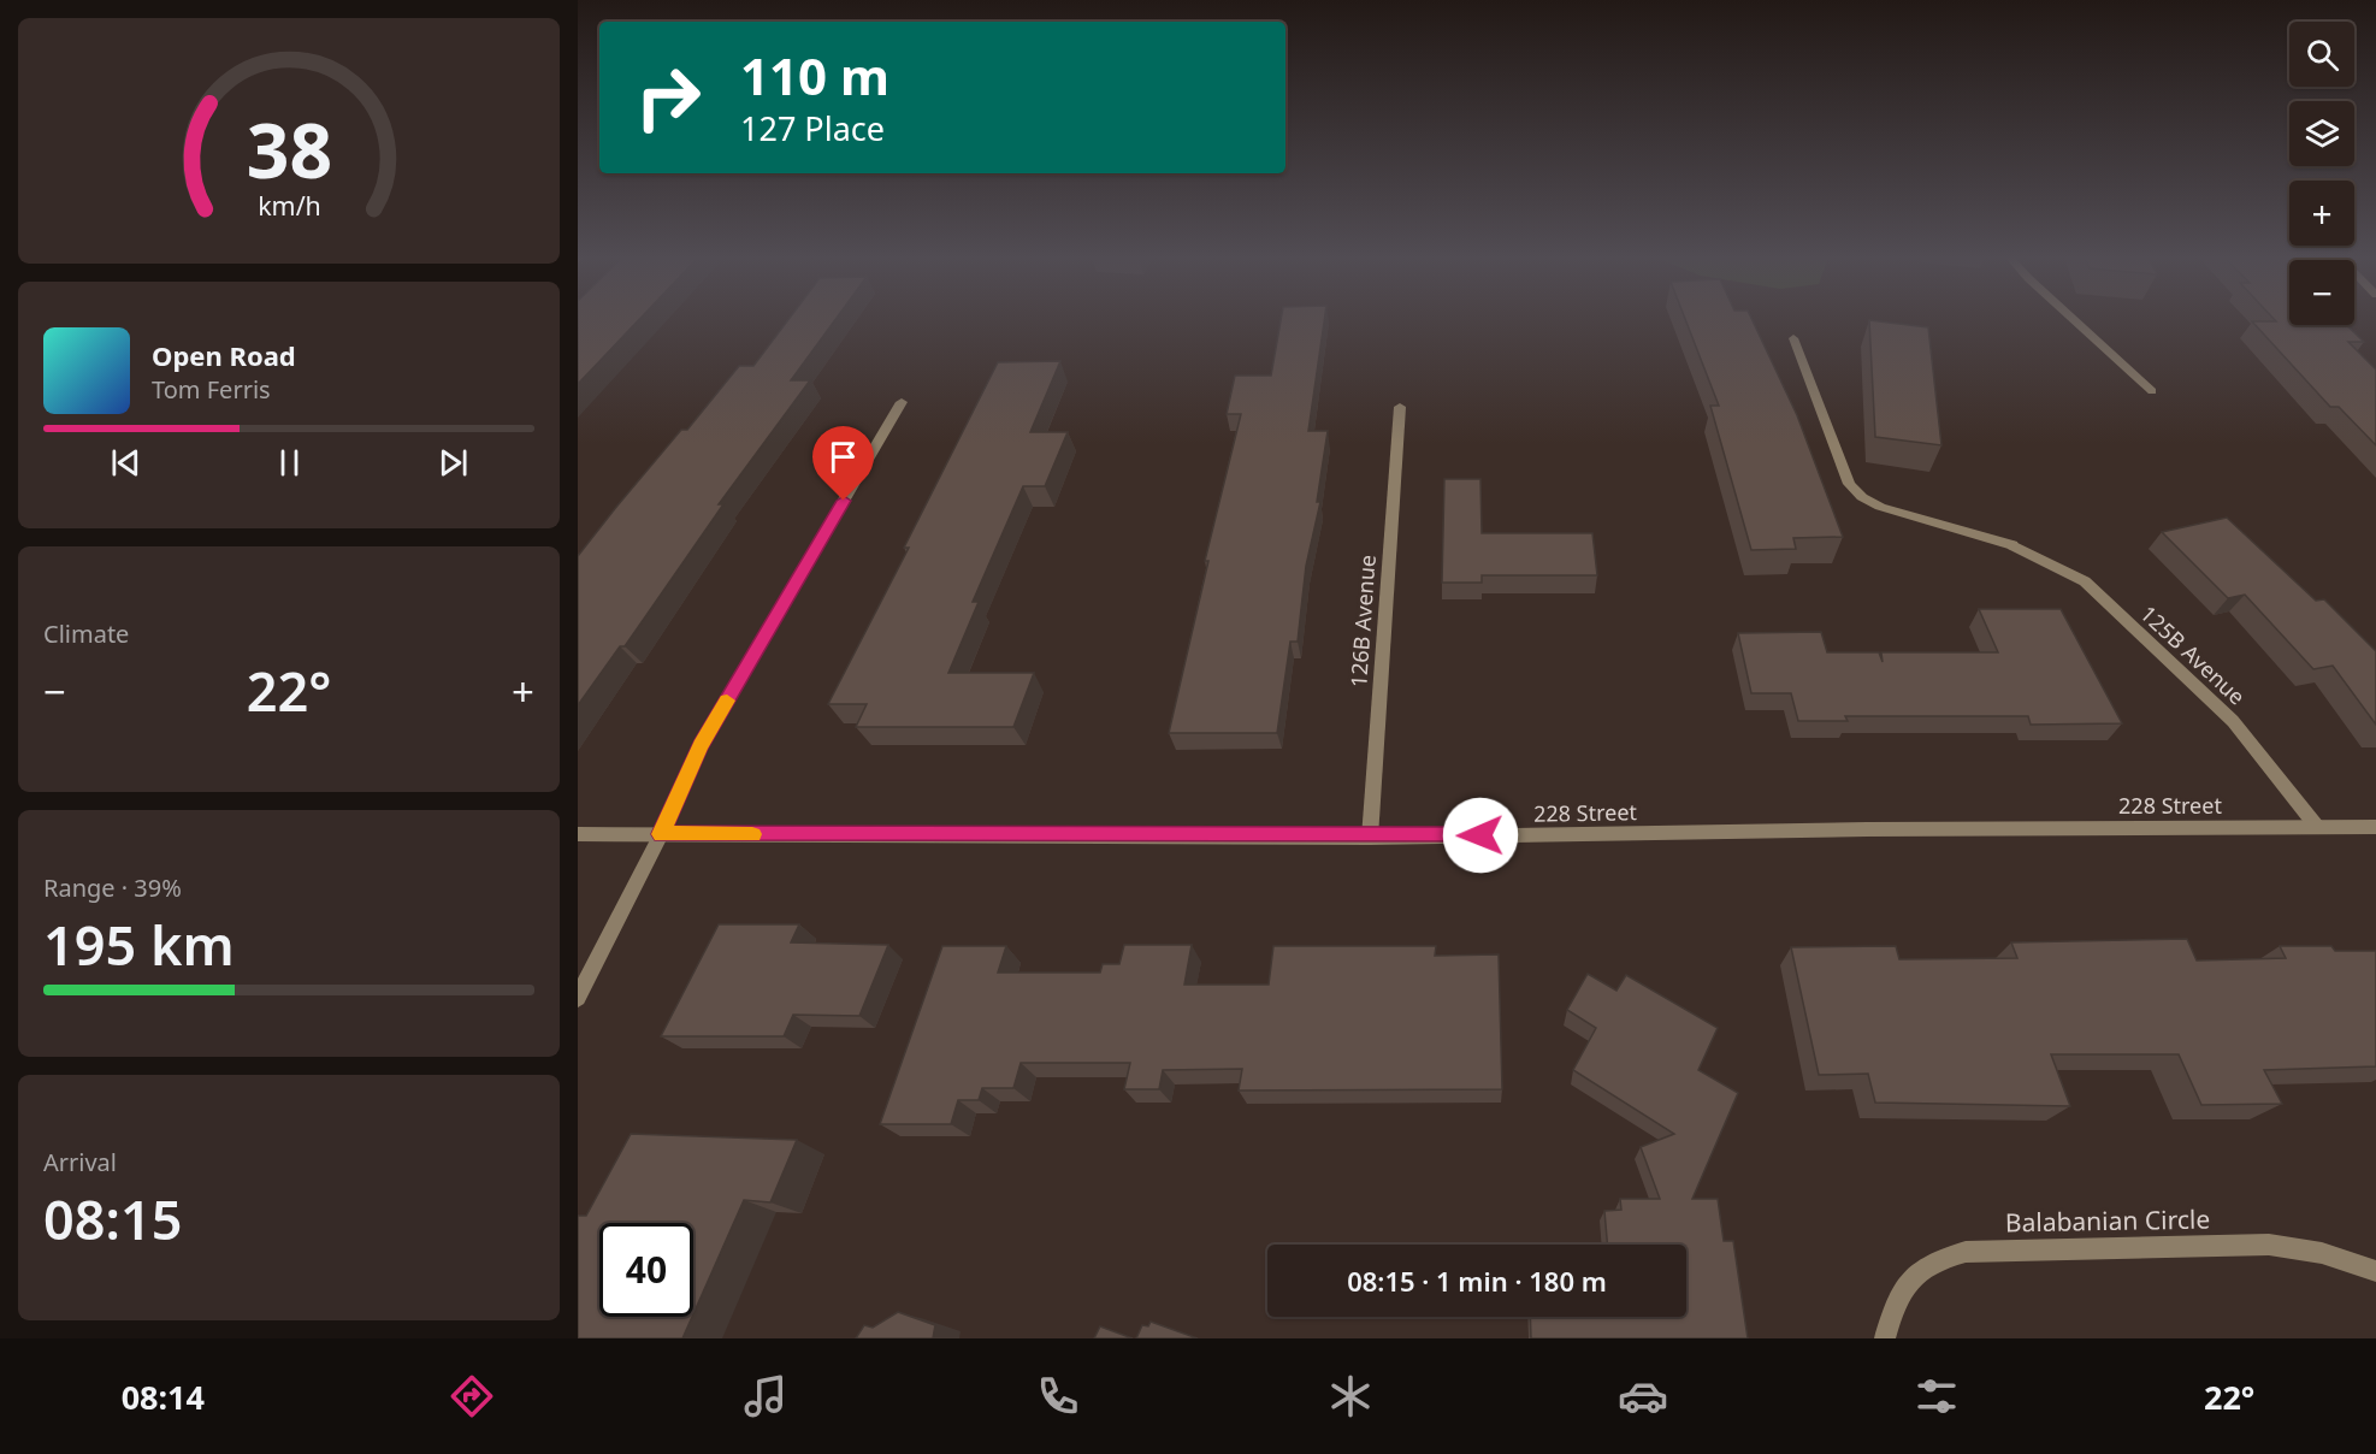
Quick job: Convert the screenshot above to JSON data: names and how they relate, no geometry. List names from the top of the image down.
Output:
{
  "streets": {
    "street": [
      "126B Avenue",
      "125B Avenue",
      "228 Street",
      "Balabanian Circle"
    ]
  },
  "crossings": [
    ["126B Avenue", "228 Street"],
    ["125B Avenue", "228 Street"]
  ],
  "page": {
    "map_buttons": ["+", "−"],
    "turn": ["110 m", "127 Place"],
    "song": ["Open Road", "Tom Ferris"],
    "tile": [
      "Climate",
      ["Range · 39%", "195 km"],
      ["Arrival", "08:15"]
    ],
    "heat": ["−", "22°", "+"],
    "limit": "40",
    "trip": "08:15 · 1 min · 180 m",
    "tabs": ["08:14", "22°"],
    "gauge": ["38", "km/h"]
  }
}
